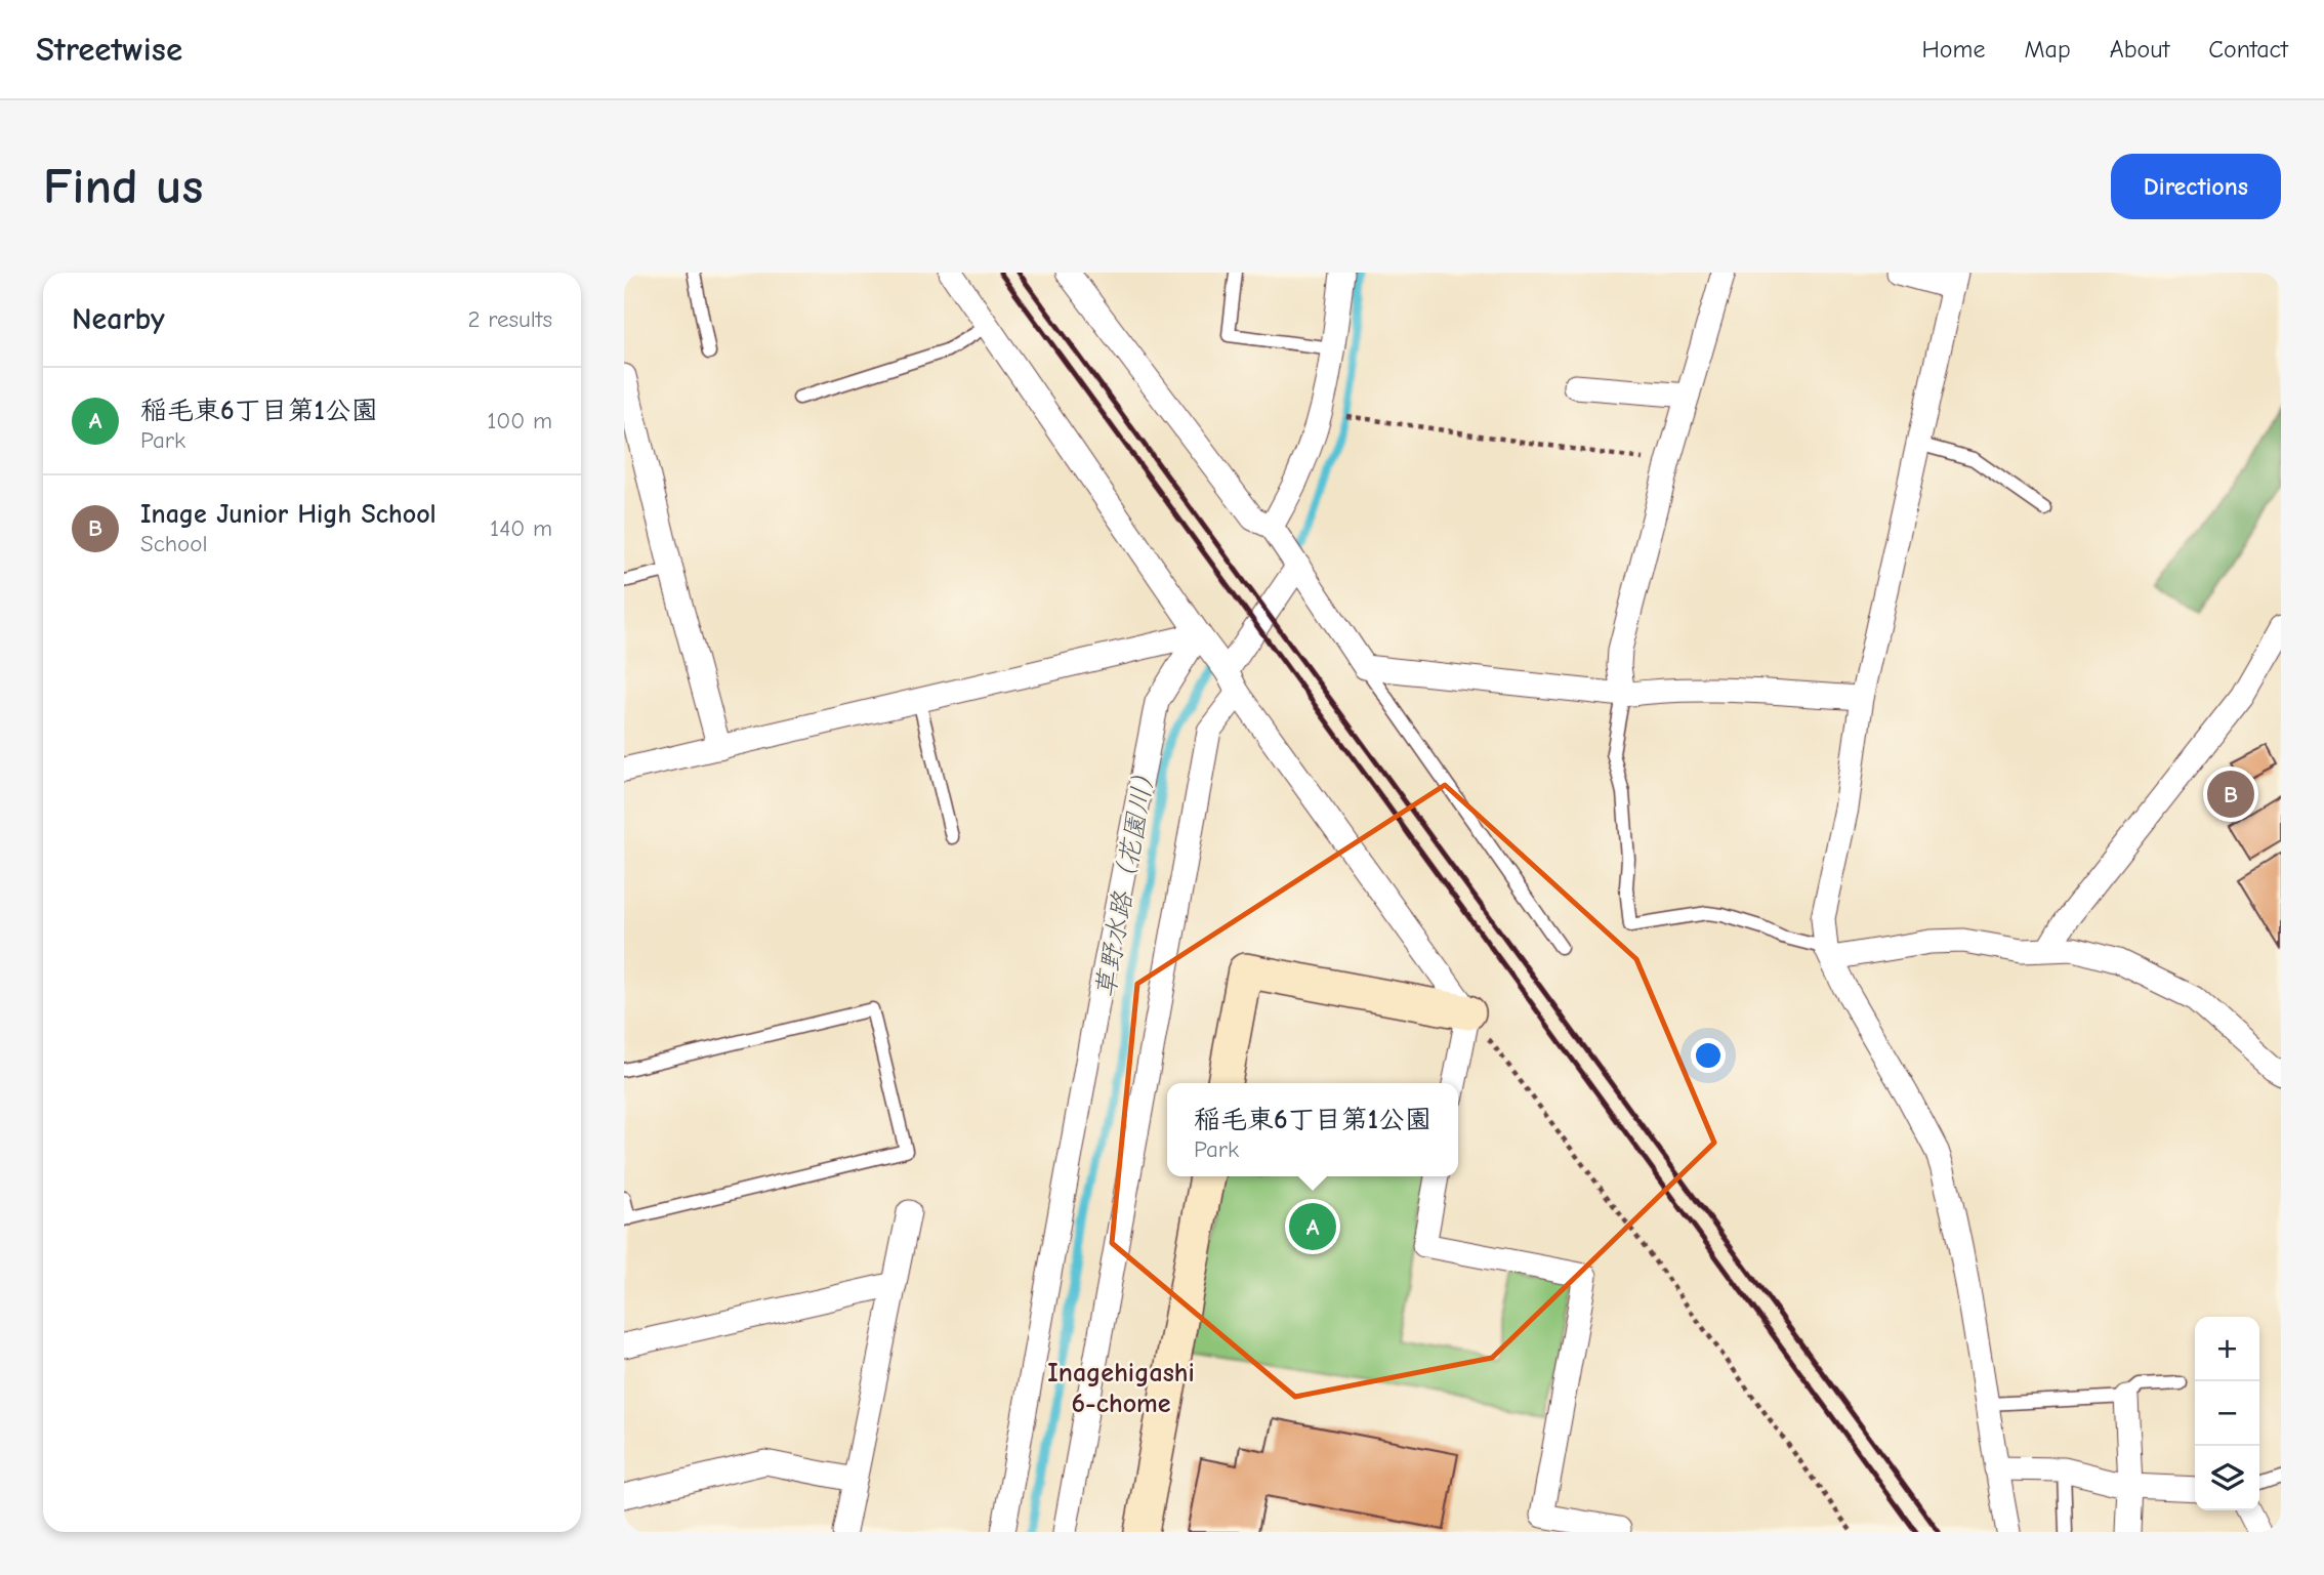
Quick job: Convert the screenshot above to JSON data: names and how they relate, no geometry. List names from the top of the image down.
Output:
{
  "districts": ["Inagehigashi 6-chome"],
  "water": ["草野水路（花園川）"],
  "page": {
    "header": "Streetwise",
    "nav": [
      "Home",
      "Map",
      "About",
      "Contact"
    ],
    "buttons": "Directions",
    "title": "Find us",
    "heading": ["Nearby", "2 results"],
    "list": [
      {
        "mark": "A",
        "name": "稲毛東6丁目第1公園",
        "note": "Park",
        "value": "100 m"
      },
      {
        "mark": "B",
        "name": "Inage Junior High School",
        "note": "School",
        "value": "140 m"
      }
    ],
    "pins": ["B", "A"],
    "popup": ["稲毛東6丁目第1公園", "Park"],
    "map_buttons": ["+", "−"]
  }
}
